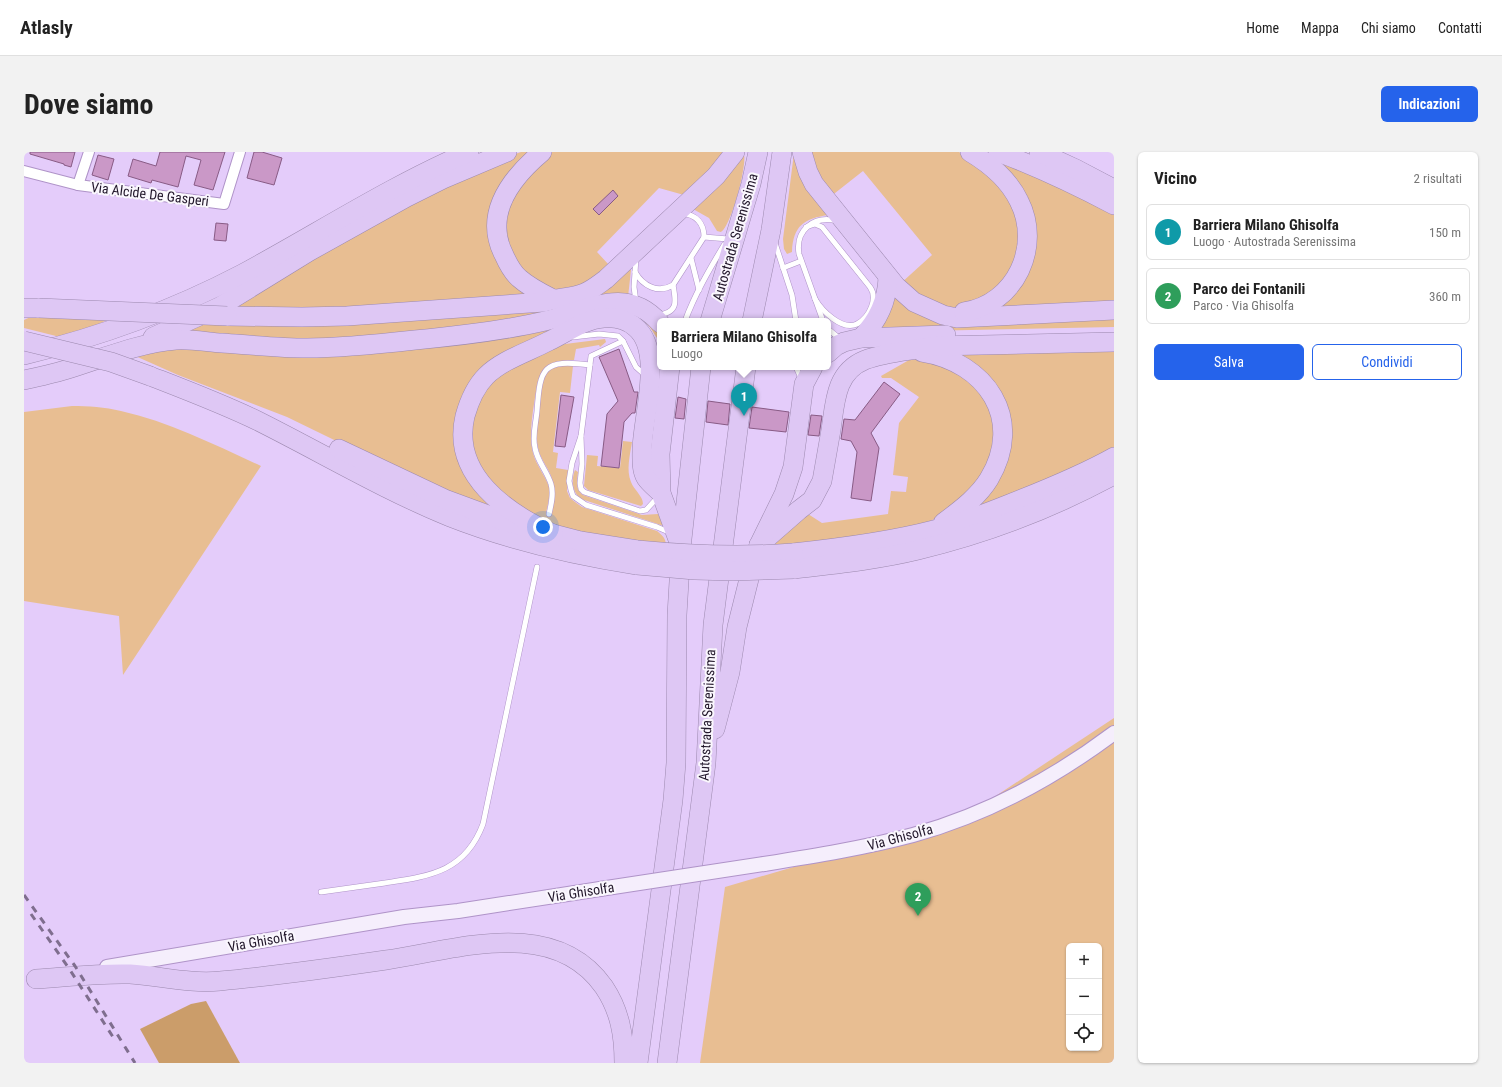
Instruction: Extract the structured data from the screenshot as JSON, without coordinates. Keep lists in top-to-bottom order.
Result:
{
  "streets": {
    "highway": ["Autostrada Serenissima"],
    "street": ["Via Alcide De Gasperi", "Via Ghisolfa"]
  },
  "page": {
    "header": "Atlasly",
    "nav": [
      "Home",
      "Mappa",
      "Chi siamo",
      "Contatti"
    ],
    "buttons": [
      "Indicazioni",
      ["Salva", "Condividi"]
    ],
    "title": "Dove siamo",
    "heading": ["Vicino", "2 risultati"],
    "list": [
      {
        "mark": "1",
        "name": "Barriera Milano Ghisolfa",
        "note": "Luogo · Autostrada Serenissima",
        "value": "150 m"
      },
      {
        "mark": "2",
        "name": "Parco dei Fontanili",
        "note": "Parco · Via Ghisolfa",
        "value": "360 m"
      }
    ],
    "popup": ["Barriera Milano Ghisolfa", "Luogo"],
    "pins": ["1", "2"],
    "map_buttons": ["+", "−"]
  }
}
